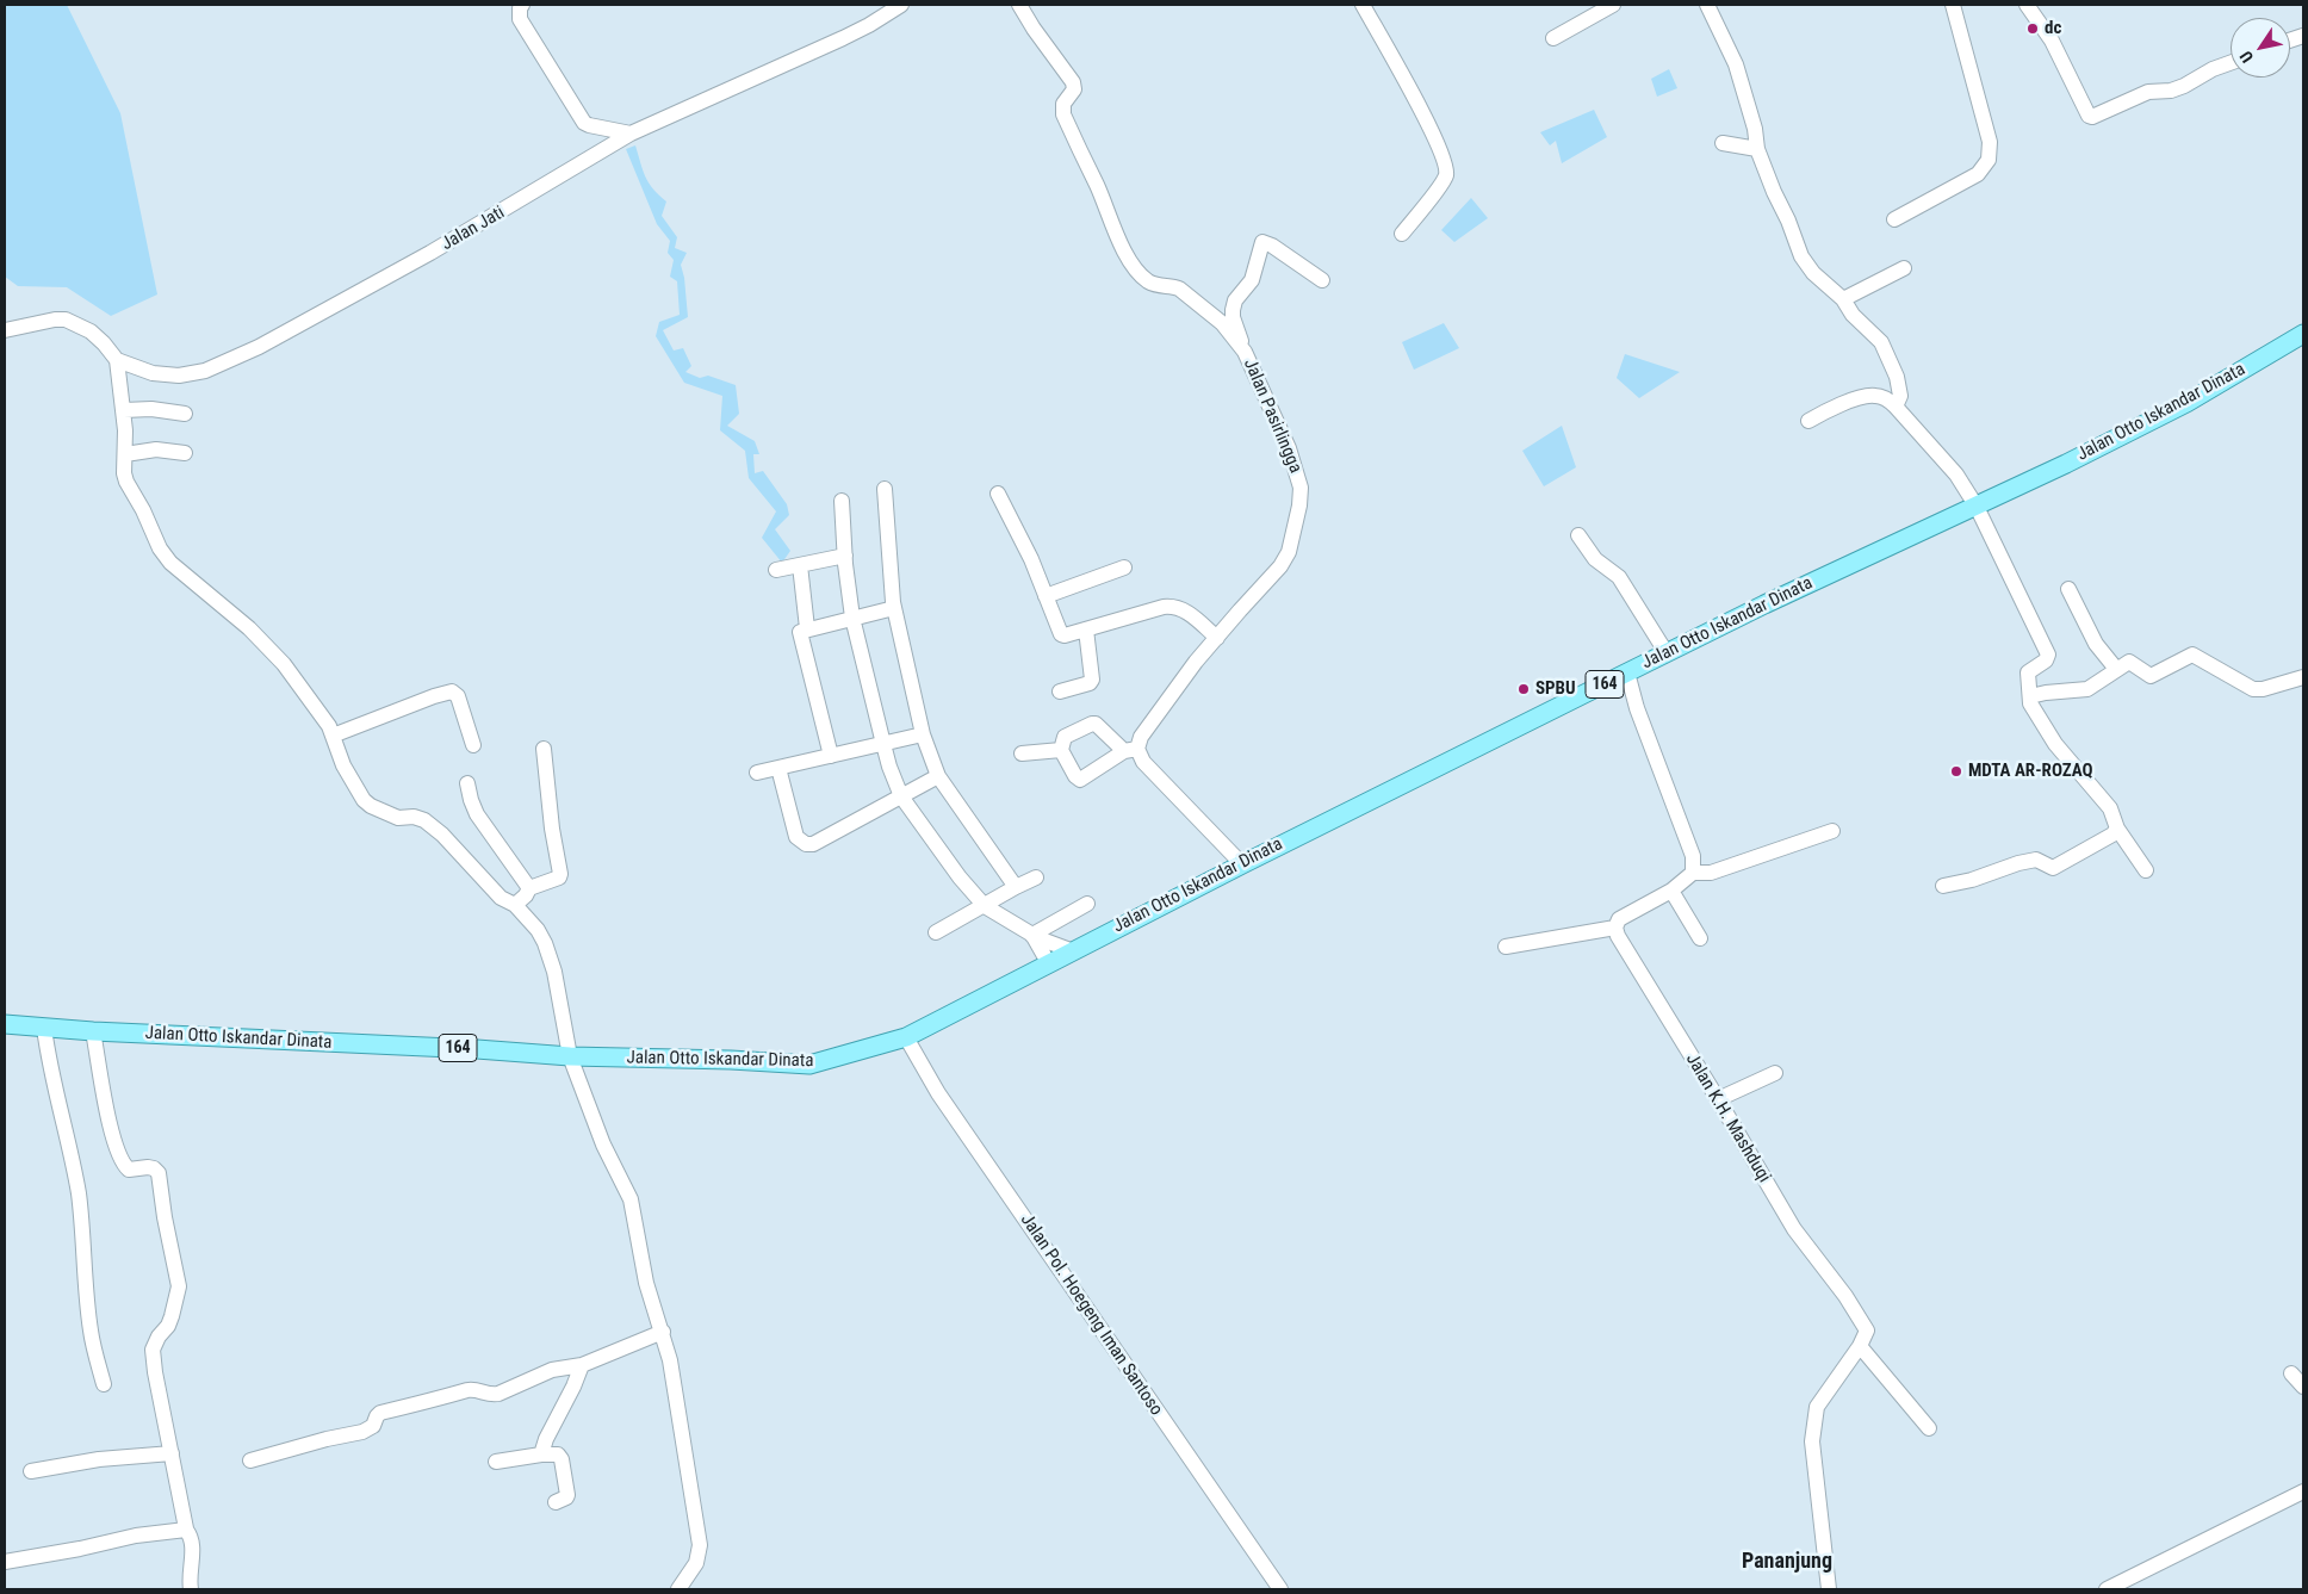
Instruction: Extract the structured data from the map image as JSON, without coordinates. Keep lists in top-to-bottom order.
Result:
{
  "streets": {
    "main road": ["Jalan Otto Iskandar Dinata", "164"],
    "street": [
      "Jalan Jati",
      "Jalan Pasirlingga",
      "Jalan K.H. Mashduqi",
      "Jalan Pol. Hoegeng Iman Santoso"
    ]
  },
  "crossings": [
    ["Jalan Otto Iskandar Dinata", "Jalan Pol. Hoegeng Iman Santoso"]
  ],
  "districts": ["Pananjung"],
  "places": ["dc", "SPBU", "MDTA AR-ROZAQ"],
  "north": "bottom left"
}
